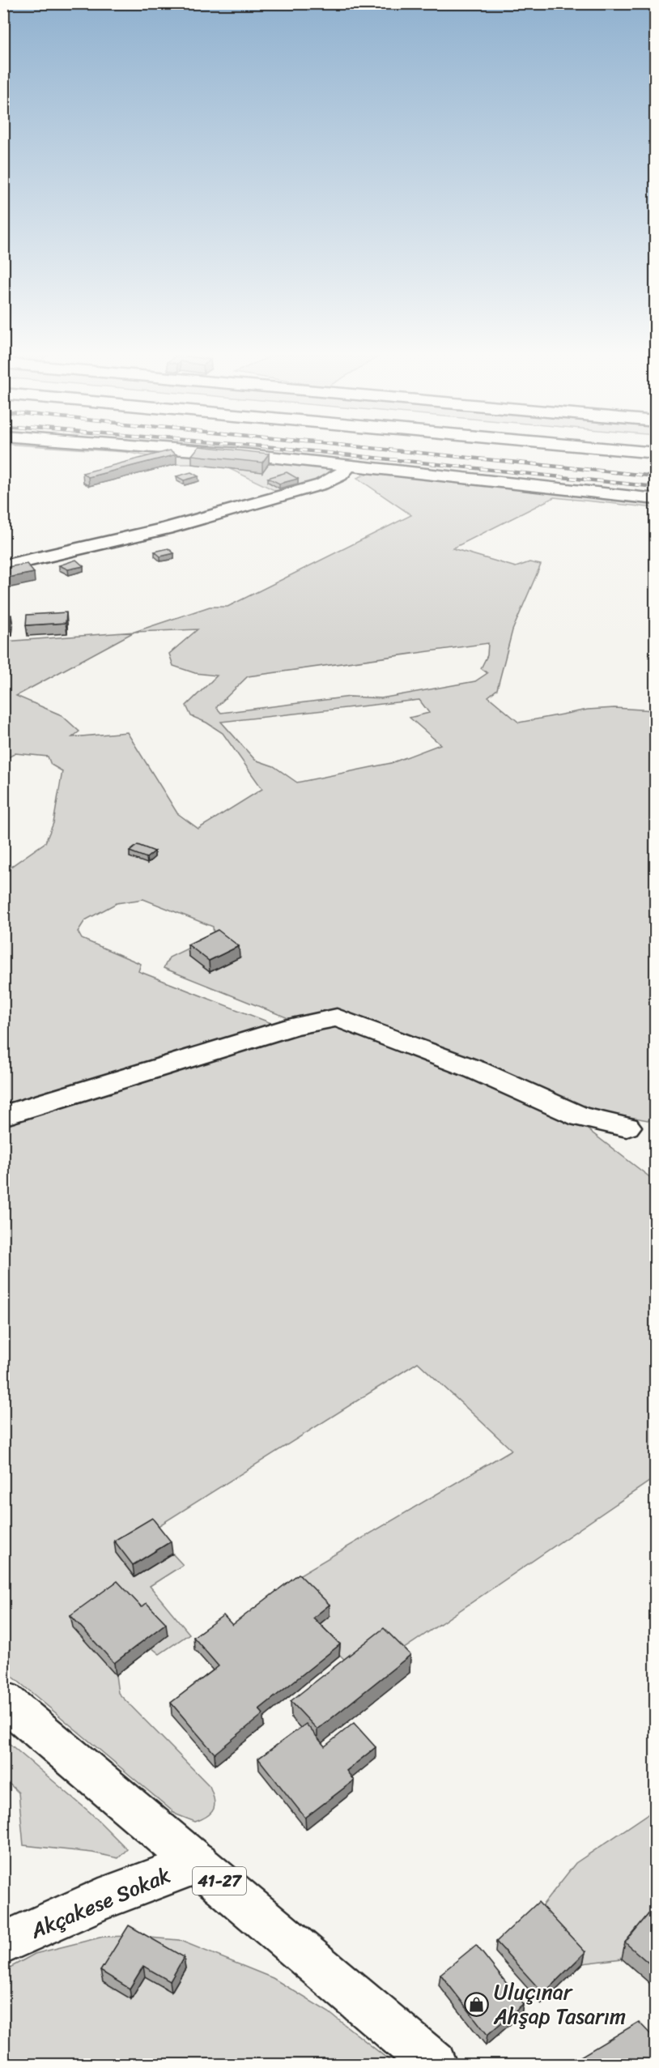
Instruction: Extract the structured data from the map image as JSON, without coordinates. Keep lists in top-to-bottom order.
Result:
{
  "streets": {
    "main road": ["41-27", "Akçakese Sokak"]
  },
  "crossings": [
    ["41-27", "Akçakese Sokak"]
  ],
  "places": {
    "shop": ["Uluçınar Ahşap Tasarım"]
  }
}
